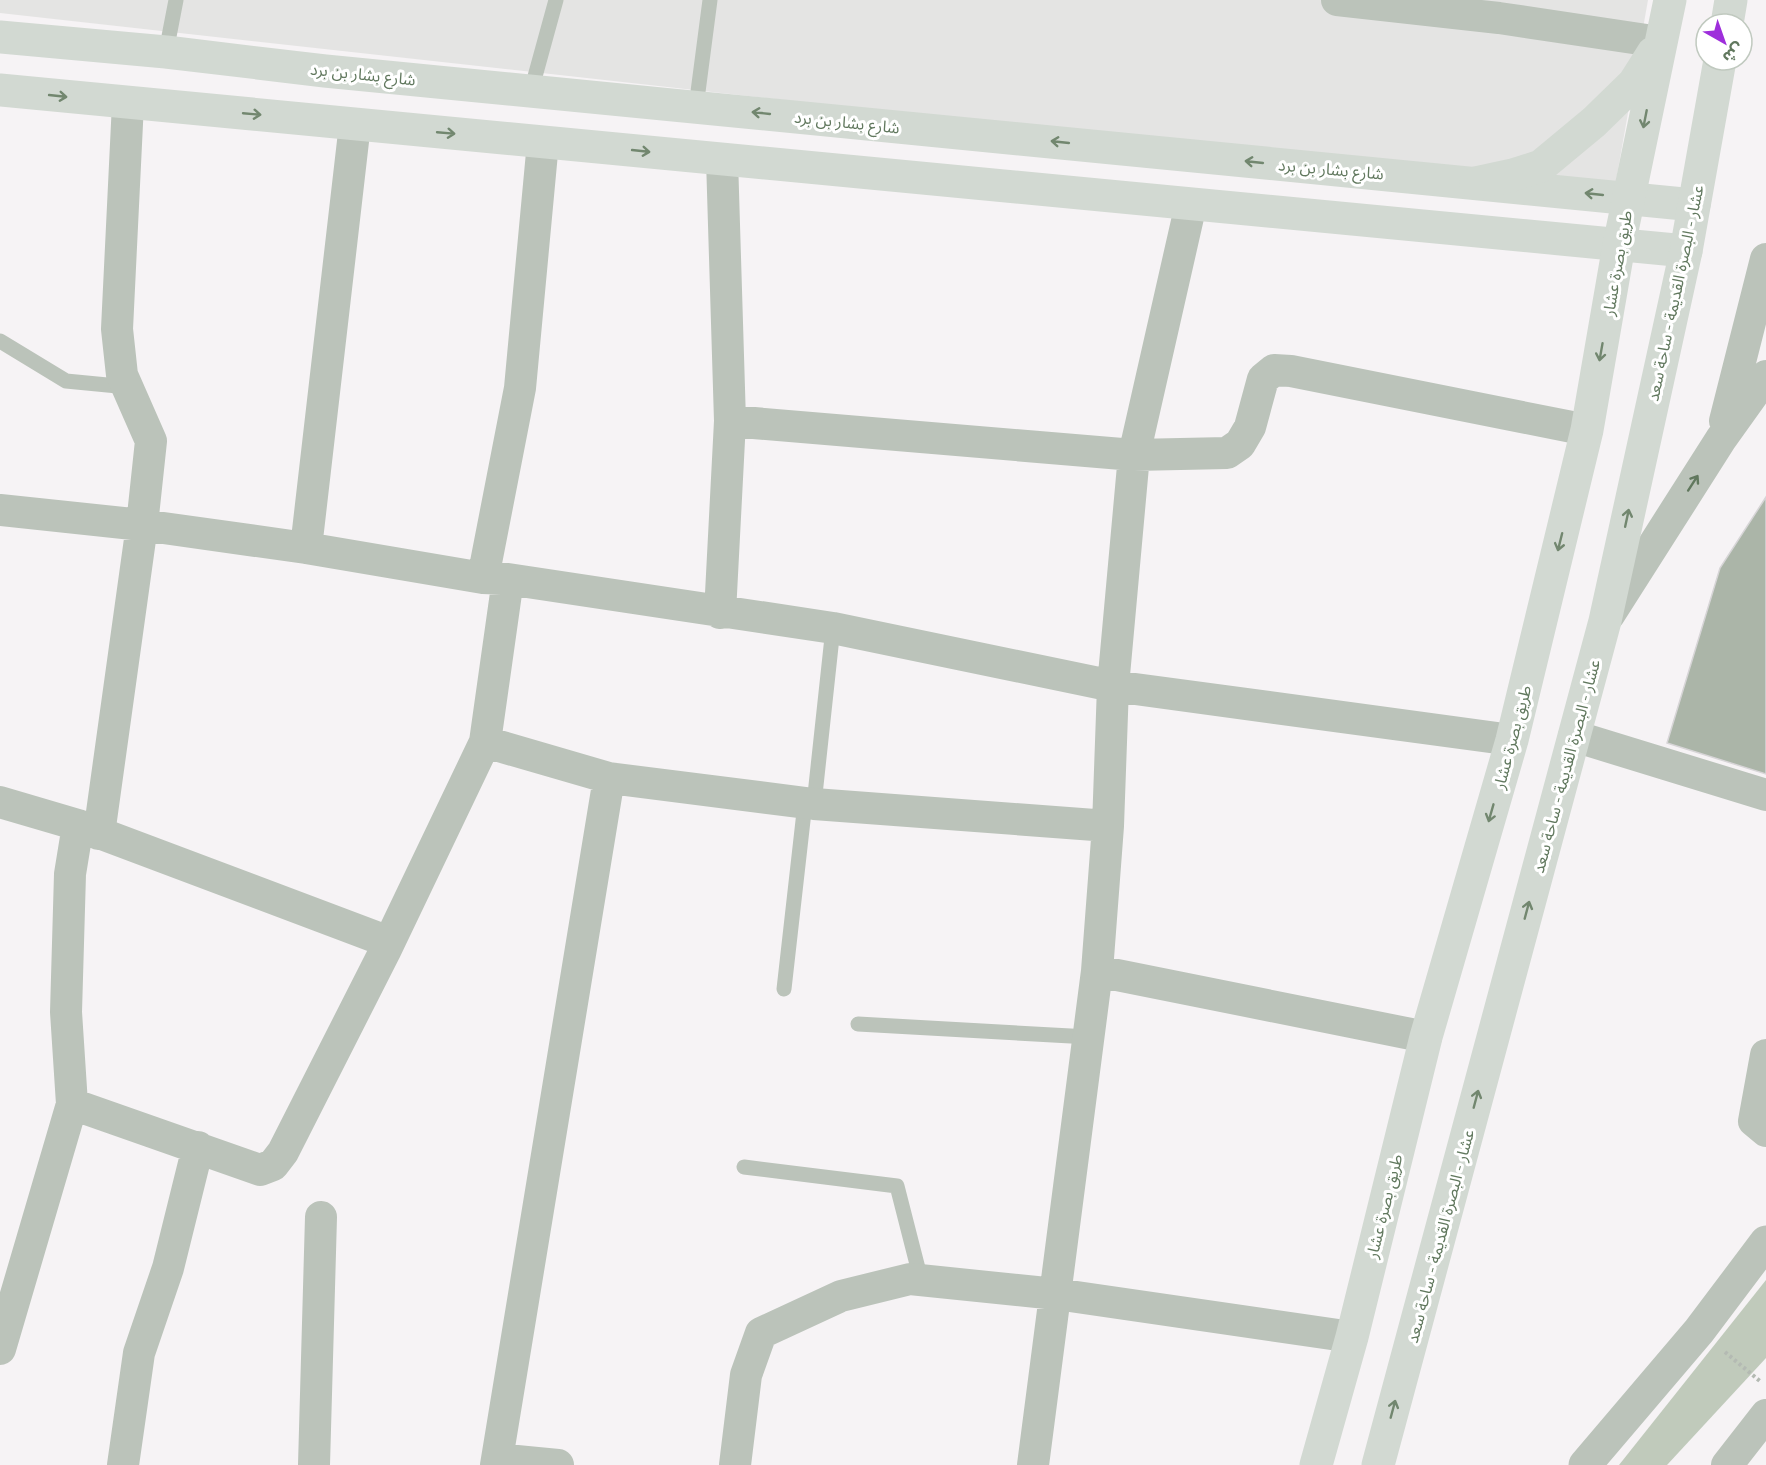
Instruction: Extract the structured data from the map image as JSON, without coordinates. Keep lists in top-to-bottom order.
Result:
{
  "streets": {
    "main road": ["شارع بشار بن برد", "طريق بصرة عشار", "عشار - البصرة القديمة - ساحة سعد"]
  },
  "crossings": [
    ["شارع بشار بن برد", "طريق بصرة عشار"],
    ["شارع بشار بن برد", "عشار - البصرة القديمة - ساحة سعد"]
  ],
  "one_way": ["طريق بصرة عشار", "عشار - البصرة القديمة - ساحة سعد"],
  "north": "bottom right"
}
